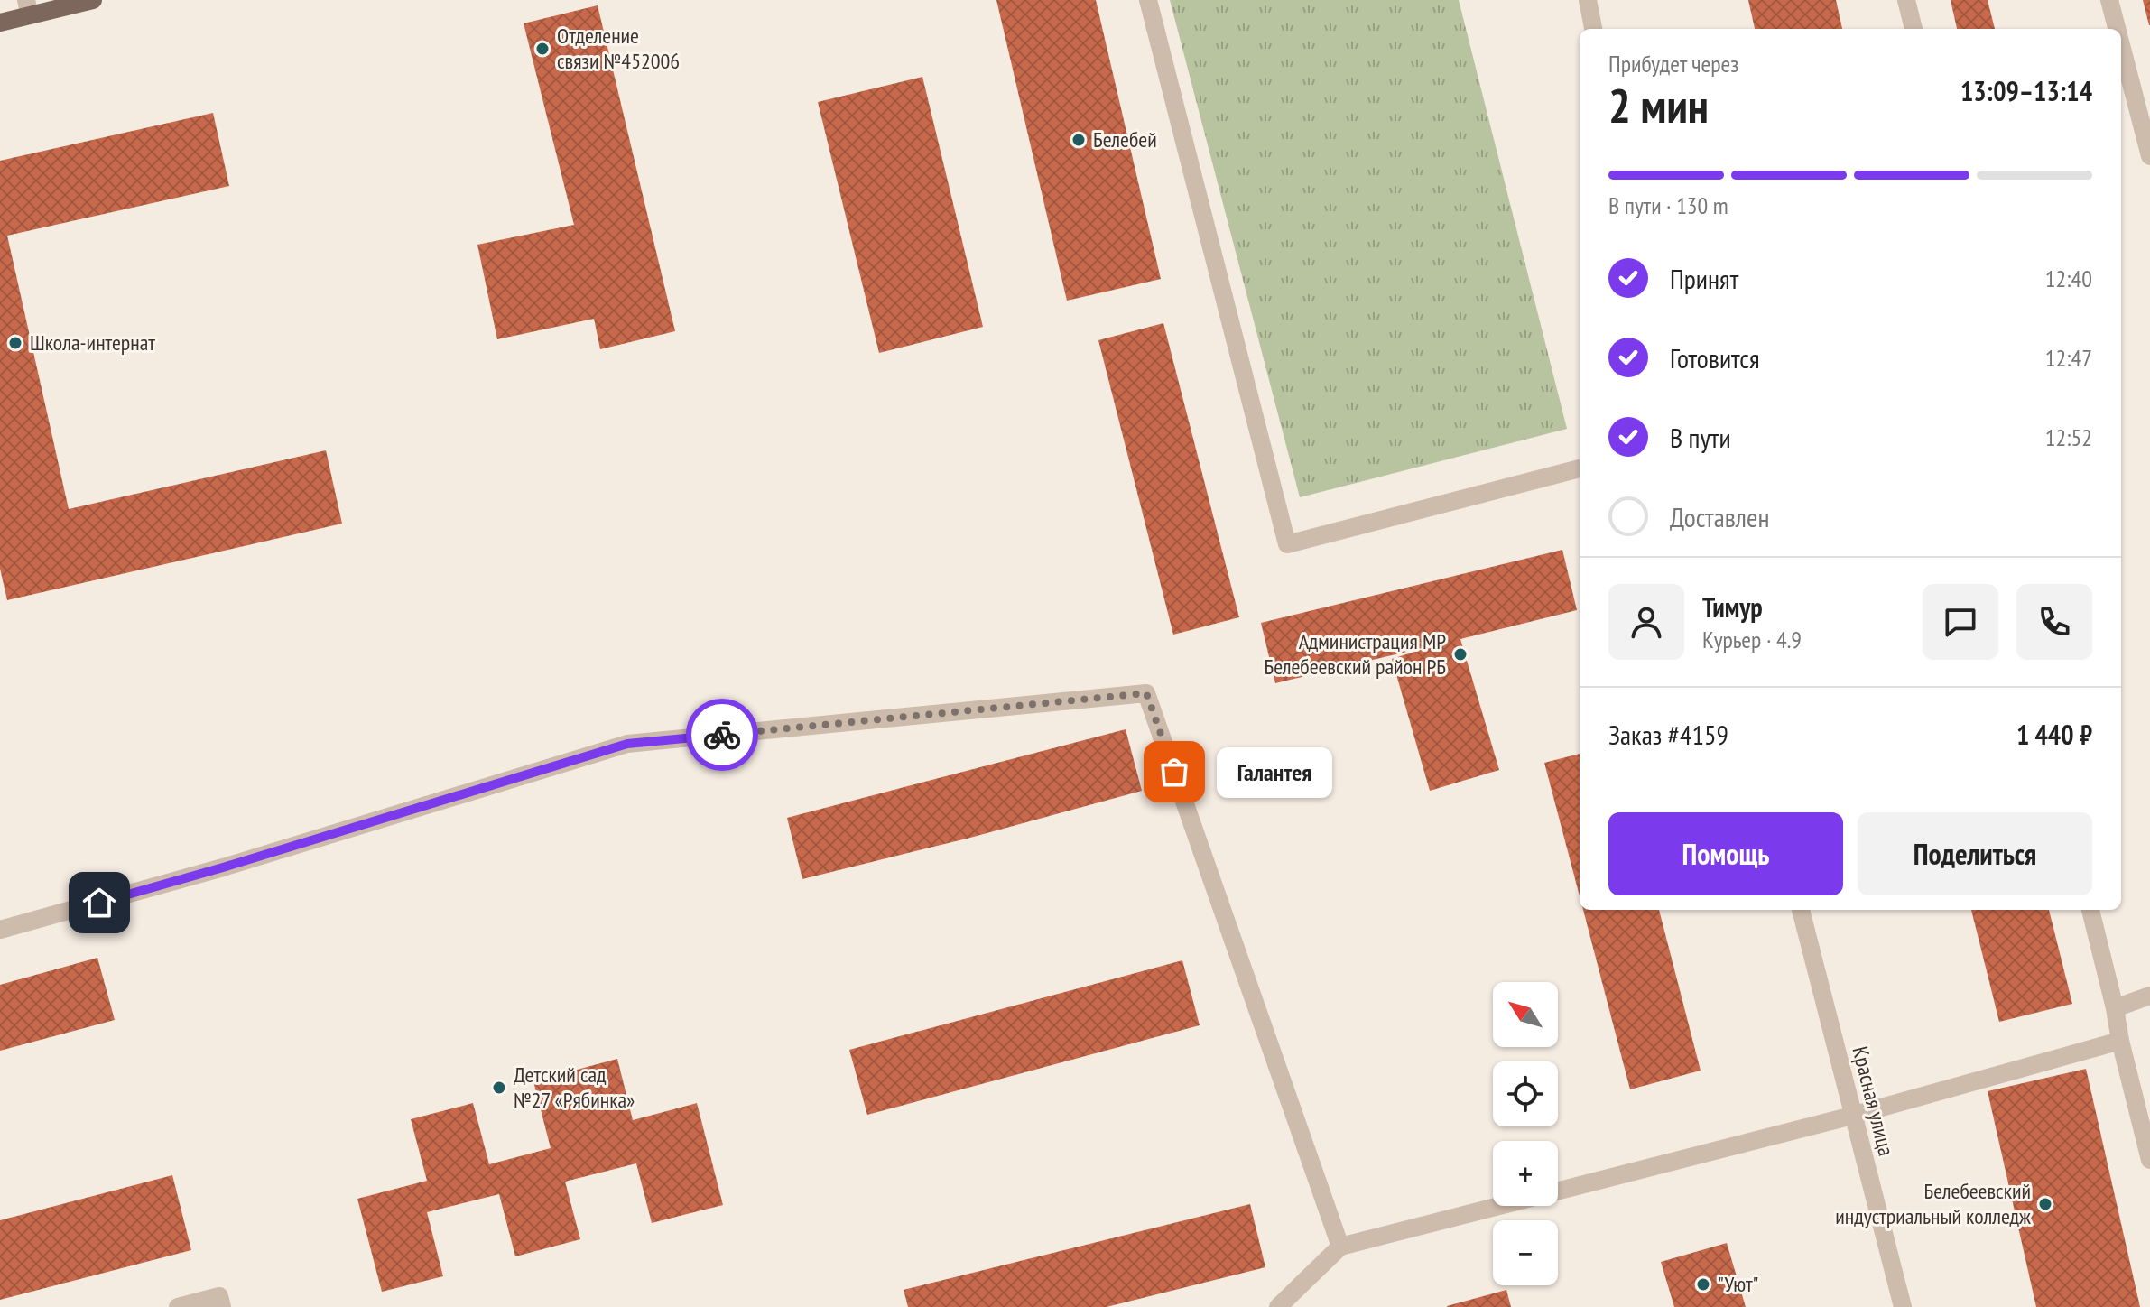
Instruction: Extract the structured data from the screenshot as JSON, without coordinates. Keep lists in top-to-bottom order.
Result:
{
  "streets": {
    "street": ["Красная улица"]
  },
  "places": [
    "Отделение связи №452006",
    "Белебей",
    "Школа-интернат",
    "Администрация МР Белебеевский район РБ",
    "Галантея",
    "Детский сад №27 «Рябинка»",
    "Белебеевский индустриальный колледж",
    "\"Уют\""
  ],
  "north": "top left",
  "page": {
    "heading": ["2 мин", "Прибудет через", "13:09–13:14"],
    "panel": [
      "Тимур",
      "Курьер · 4.9",
      "Заказ #4159",
      "1 440 ₽"
    ],
    "bar": "В пути · 130 m",
    "list": [
      ["Принят", "12:40"],
      ["Готовится", "12:47"],
      ["В пути", "12:52"],
      "Доставлен"
    ],
    "bubble": "Галантея",
    "buttons": ["Помощь", "Поделиться"],
    "map_buttons": ["+", "−"]
  }
}
